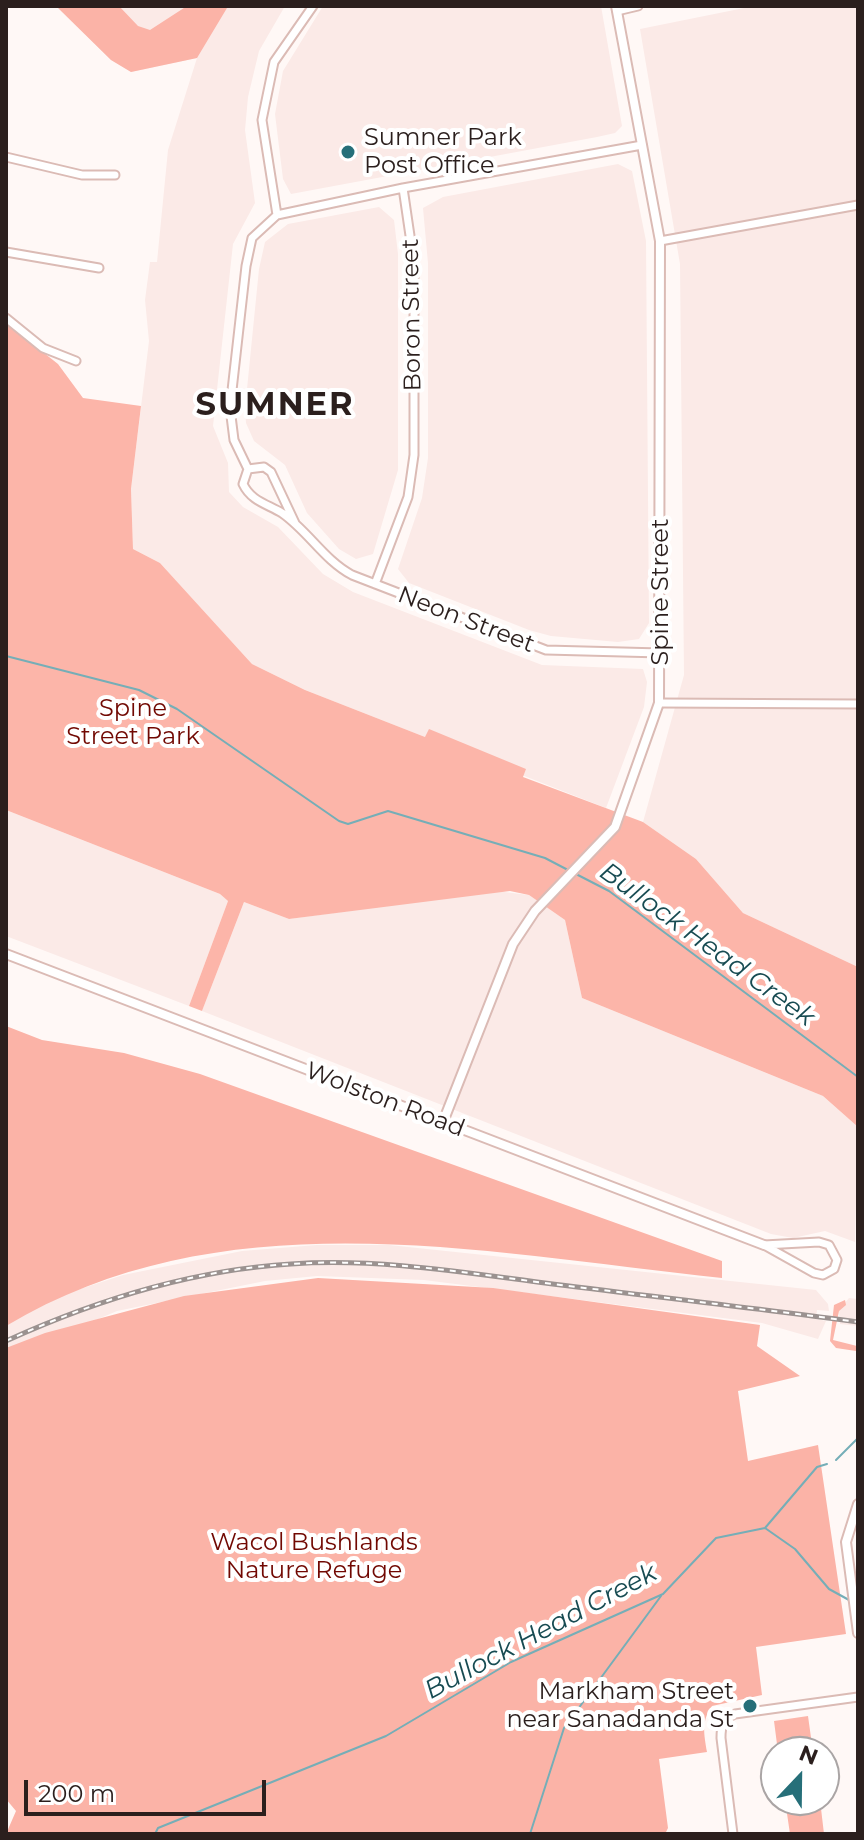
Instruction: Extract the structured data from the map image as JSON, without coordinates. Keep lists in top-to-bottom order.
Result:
{
  "streets": {
    "street": [
      "Boron Street",
      "Spine Street",
      "Neon Street",
      "Wolston Road"
    ]
  },
  "crossings": [
    ["Boron Street", "Neon Street"],
    ["Spine Street", "Neon Street"],
    ["Spine Street", "Wolston Road"]
  ],
  "districts": ["SUMNER"],
  "water": ["Bullock Head Creek"],
  "parks": ["Spine Street Park", "Wacol Bushlands Nature Refuge"],
  "places": ["Sumner Park Post Office", "Markham Street near Sanadanda St"],
  "scale_bar": "200 m",
  "north": "top"
}
